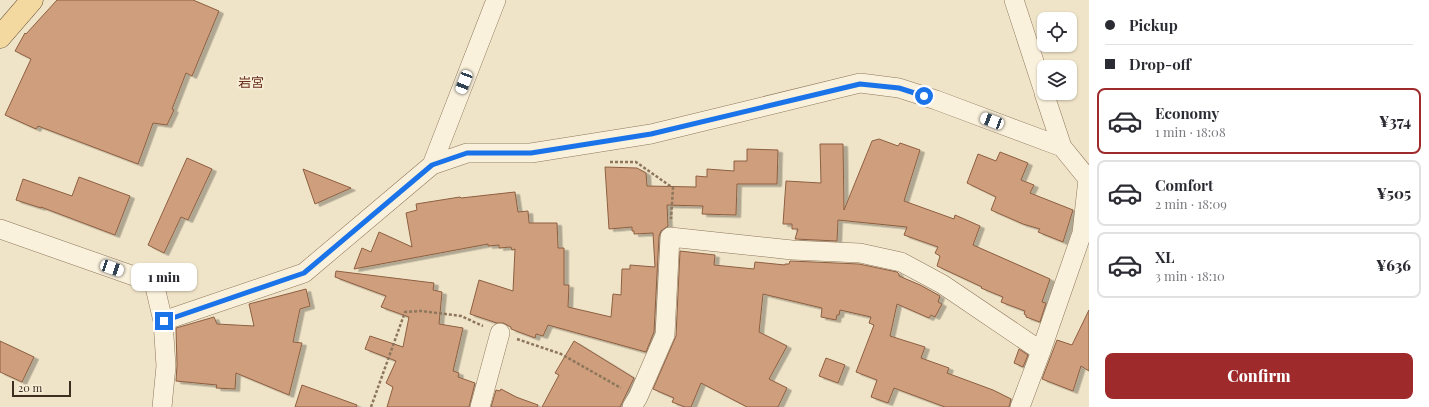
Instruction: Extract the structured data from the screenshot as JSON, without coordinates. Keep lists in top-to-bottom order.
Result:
{
  "districts": ["岩宮"],
  "scale_bar": "20 m",
  "page": {
    "banner": ["Pickup", "Drop-off"],
    "list": [
      {
        "name": "Economy",
        "note": "1 min · 18:08",
        "value": "¥374"
      },
      {
        "name": "Comfort",
        "note": "2 min · 18:09",
        "value": "¥505"
      },
      {
        "name": "XL",
        "note": "3 min · 18:10",
        "value": "¥636"
      }
    ],
    "bubble": "1 min",
    "buttons": "Confirm",
    "scale": "20 m"
  }
}
